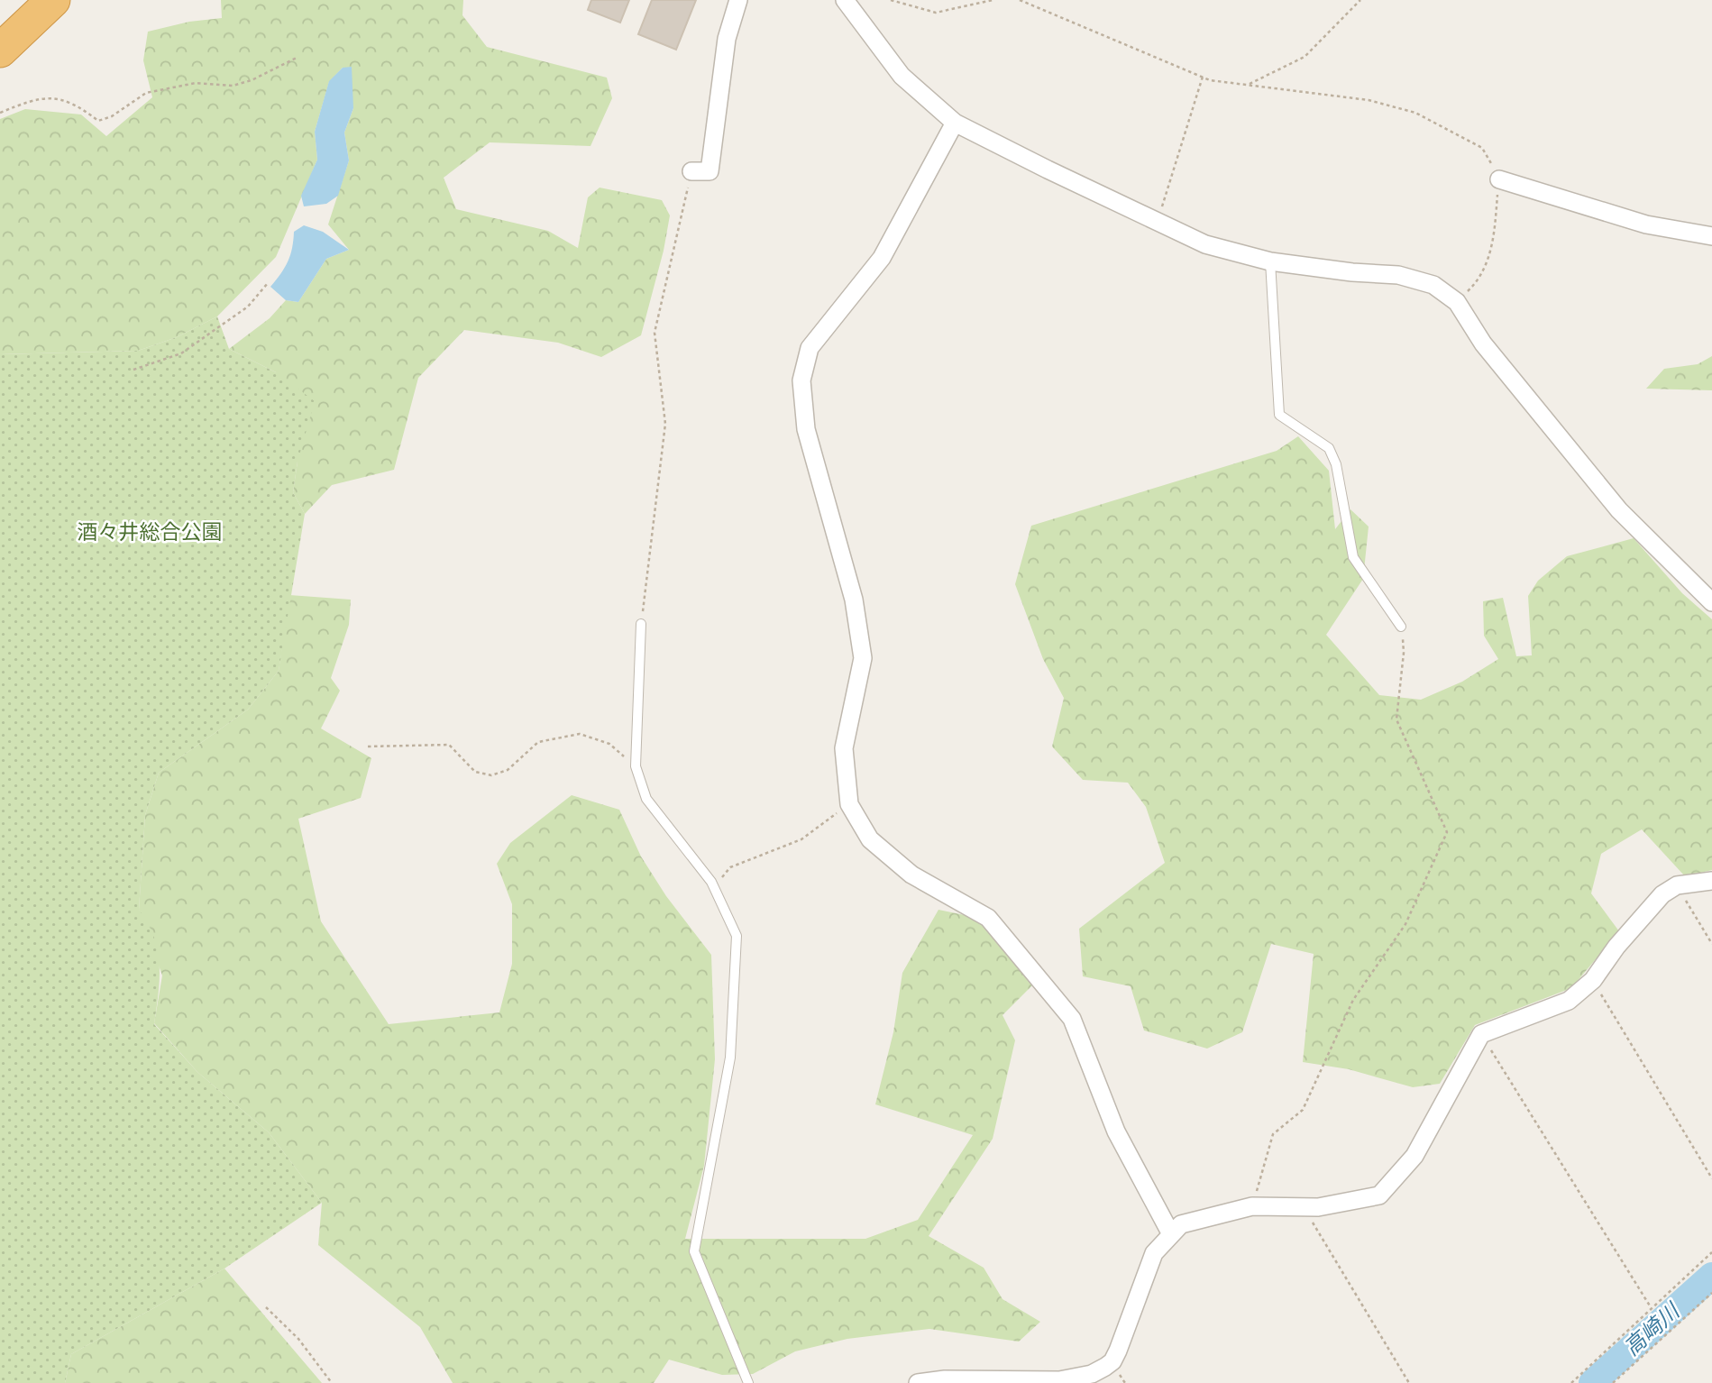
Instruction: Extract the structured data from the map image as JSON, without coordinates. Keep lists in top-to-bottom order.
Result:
{
  "water": ["高崎川"],
  "parks": ["酒々井総合公園"]
}
